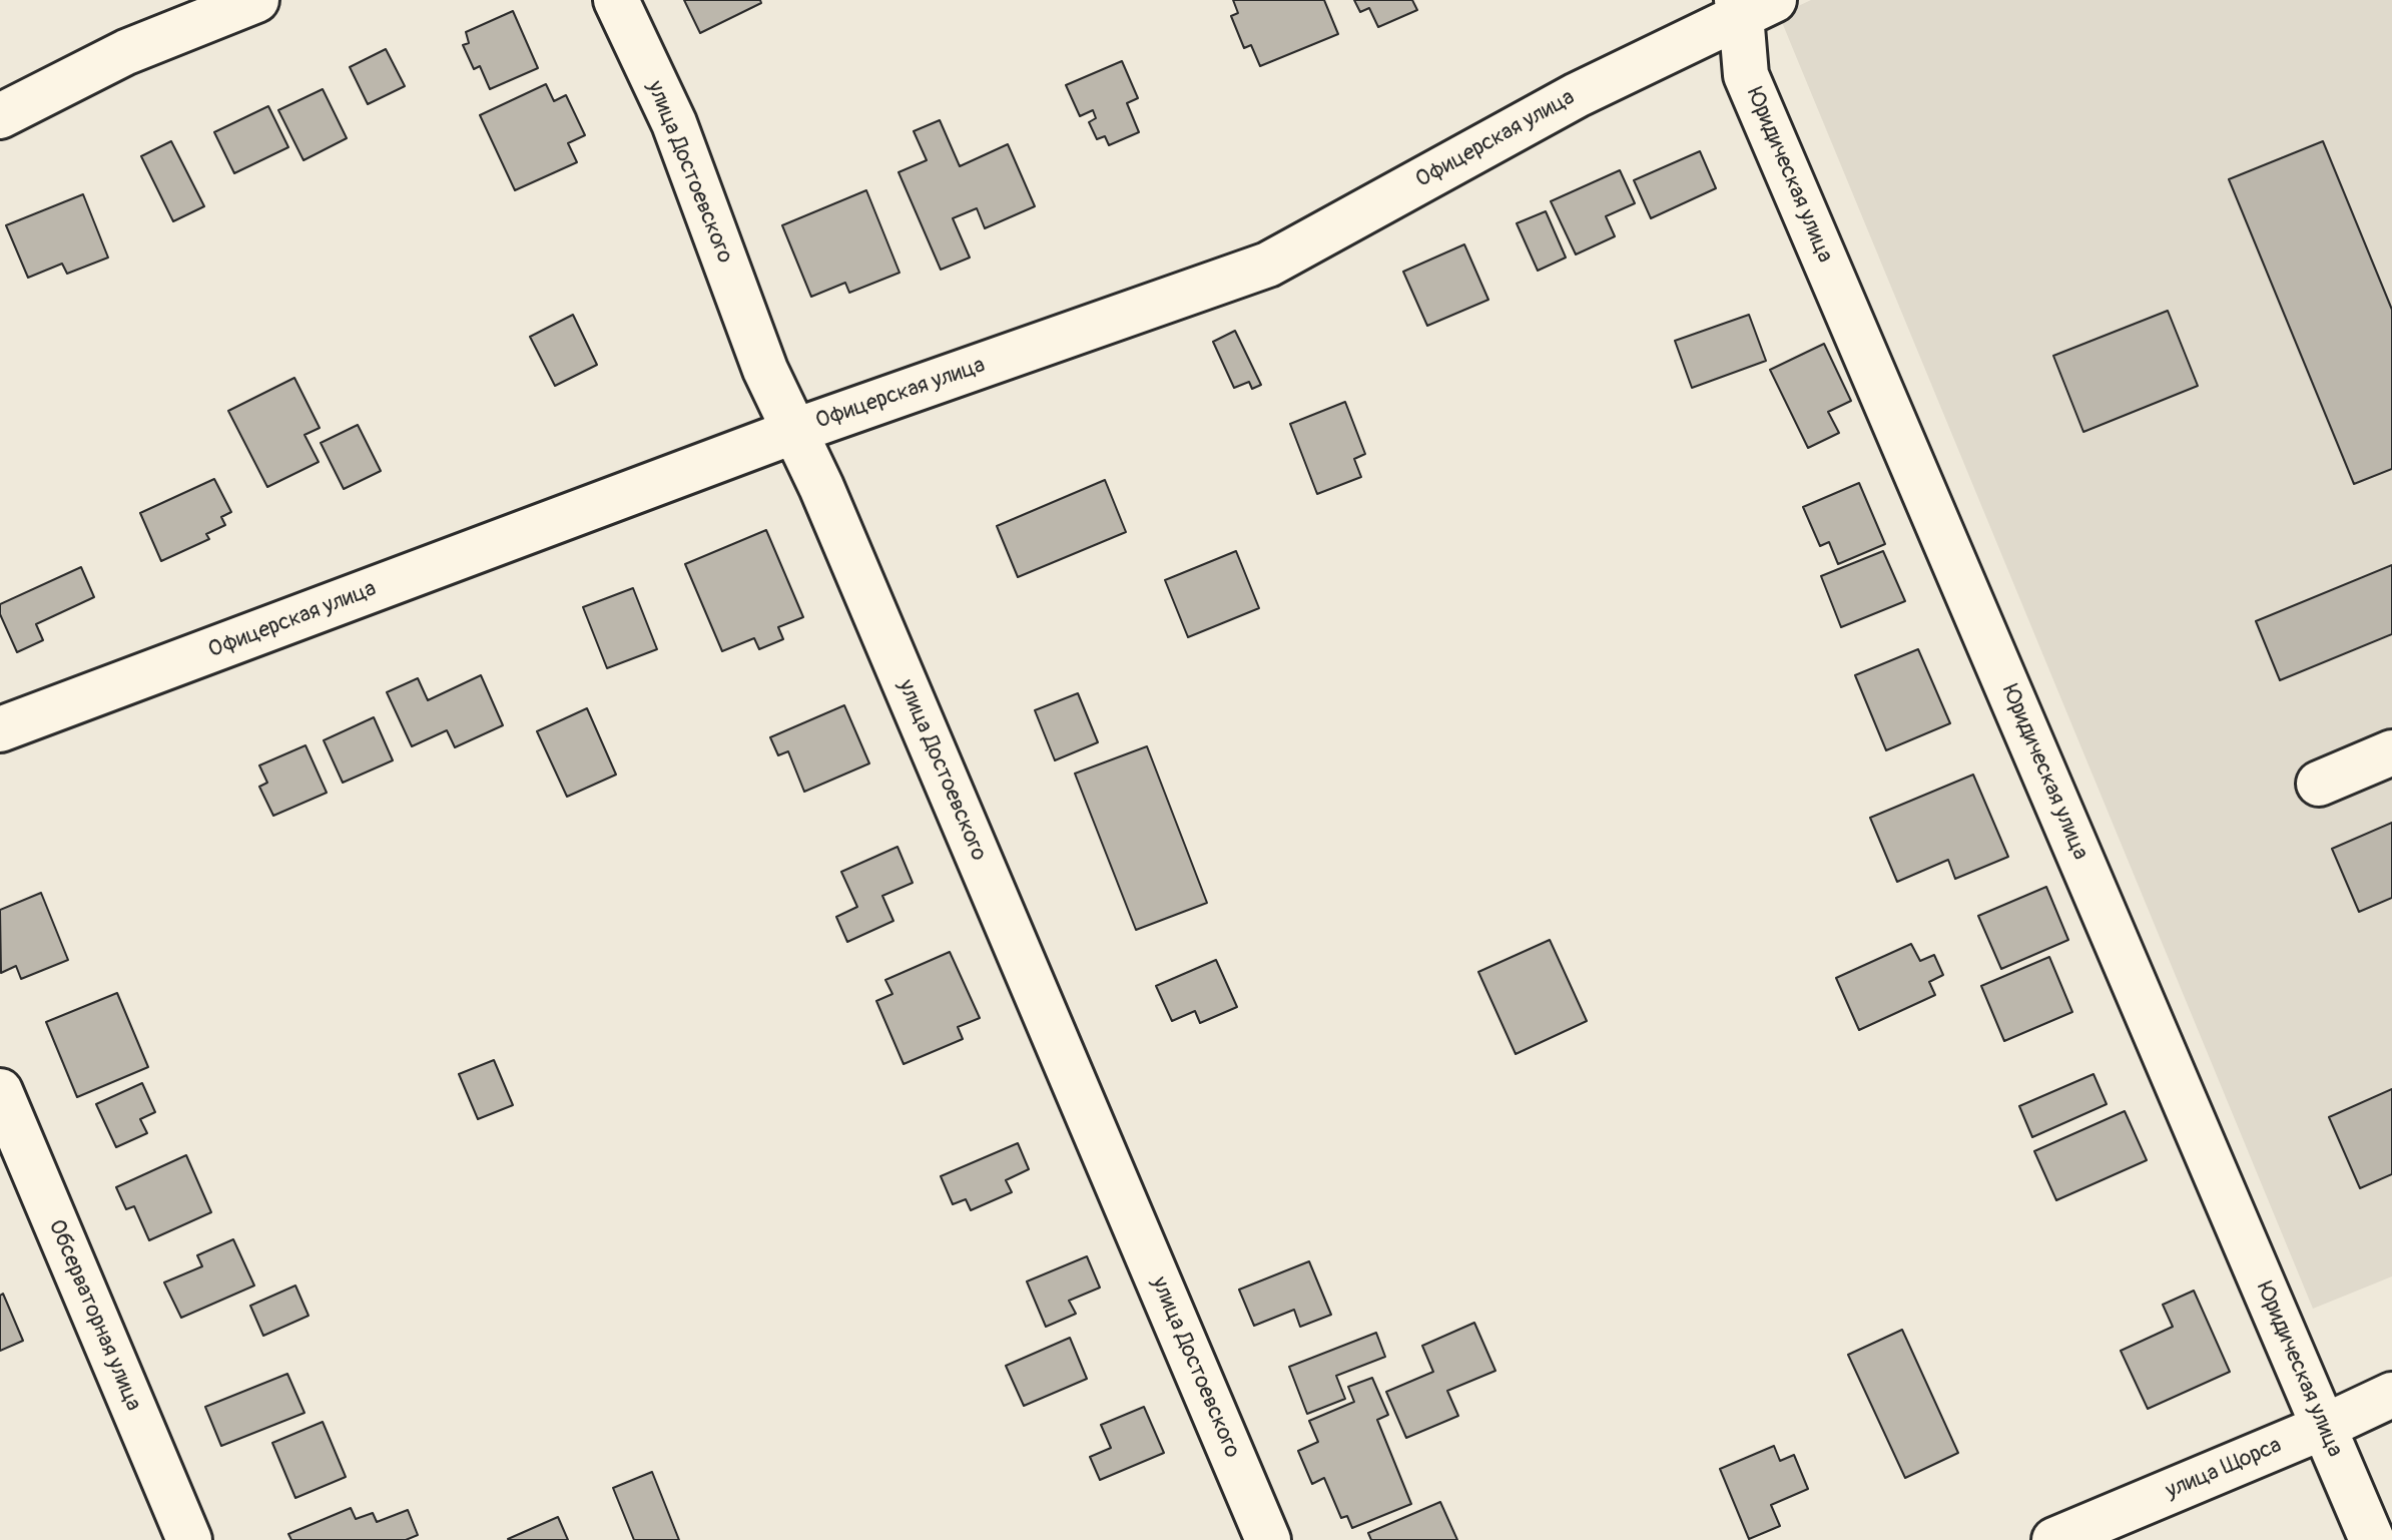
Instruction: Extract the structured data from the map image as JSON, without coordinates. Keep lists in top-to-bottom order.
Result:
{
  "streets": {
    "street": [
      "Офицерская улица",
      "улица Достоевского",
      "Юридическая улица",
      "Обсерваторная улица",
      "улица Щорса"
    ]
  },
  "crossings": [
    ["Офицерская улица", "улица Достоевского"],
    ["Офицерская улица", "Юридическая улица"],
    ["Юридическая улица", "улица Щорса"]
  ]
}
